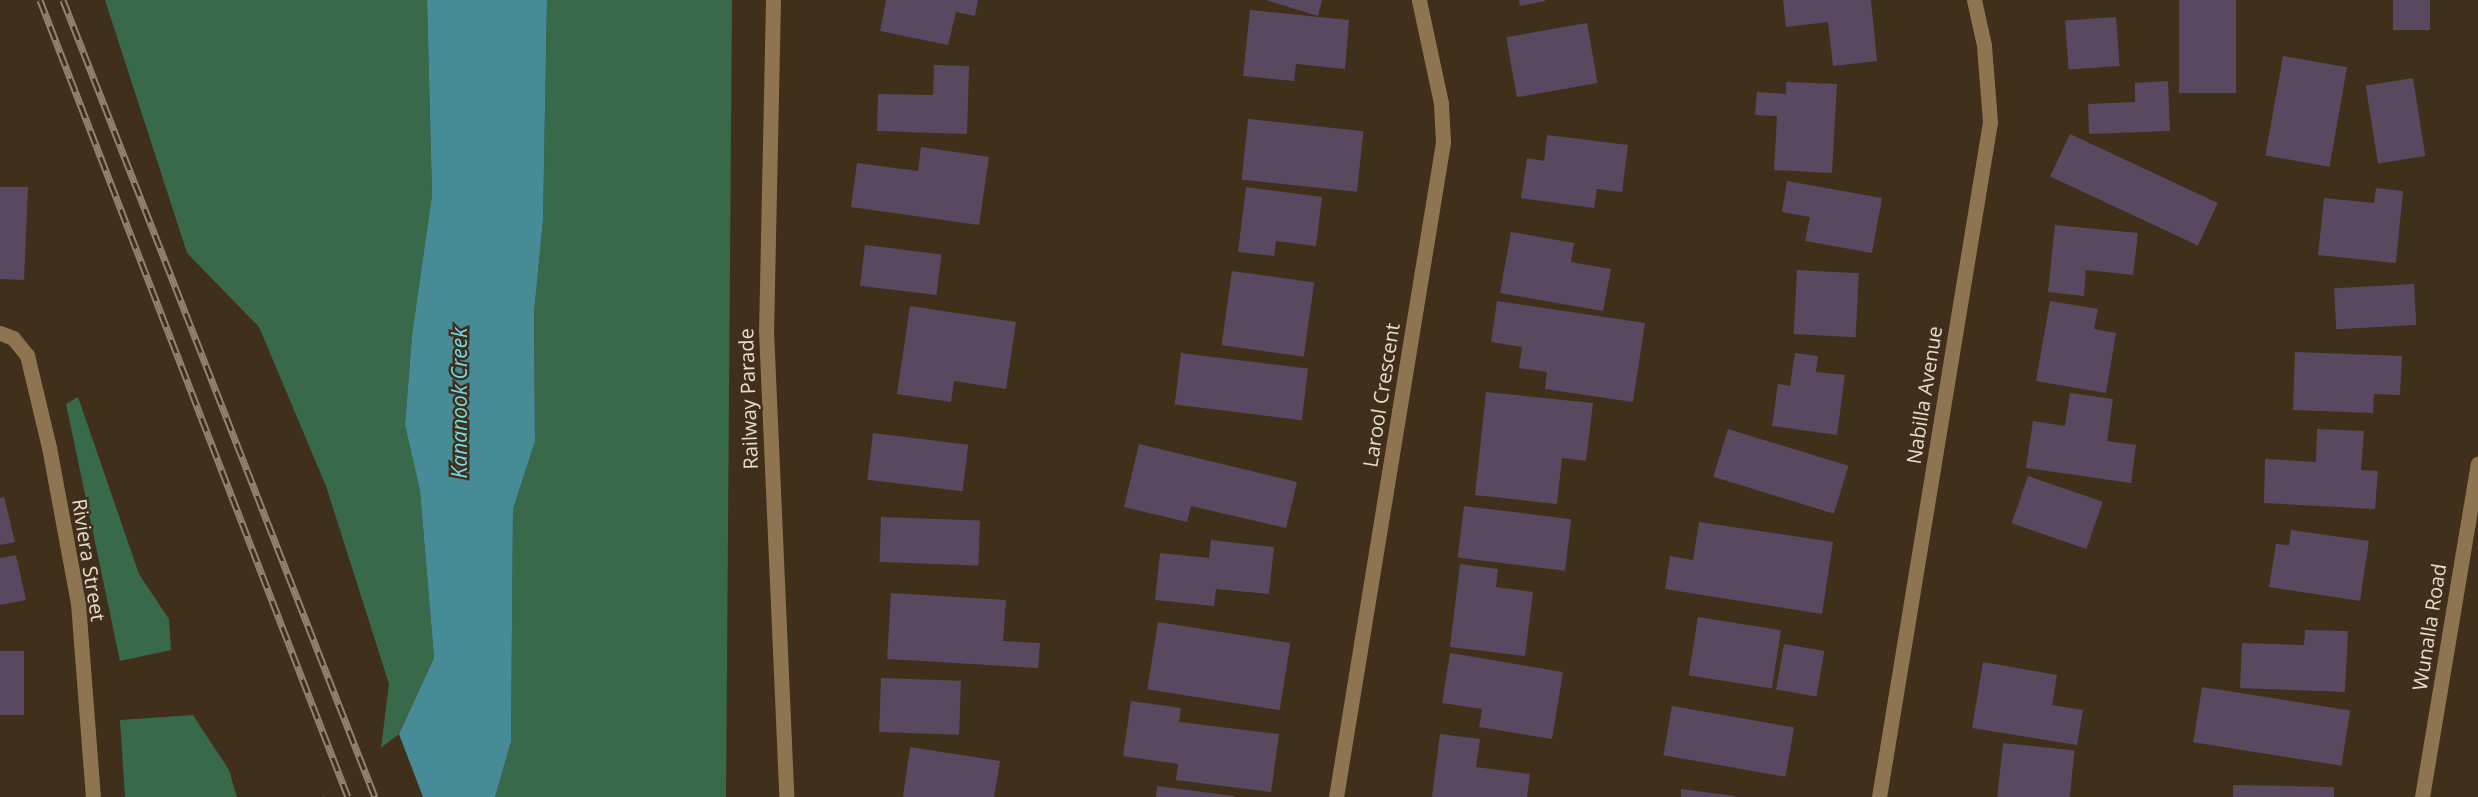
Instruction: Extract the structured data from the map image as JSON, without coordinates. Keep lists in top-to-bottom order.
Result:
{
  "streets": {
    "street": [
      "Larool Crescent",
      "Nabilla Avenue",
      "Railway Parade",
      "Riviera Street",
      "Wunalla Road"
    ]
  },
  "water": ["Kananook Creek"]
}
